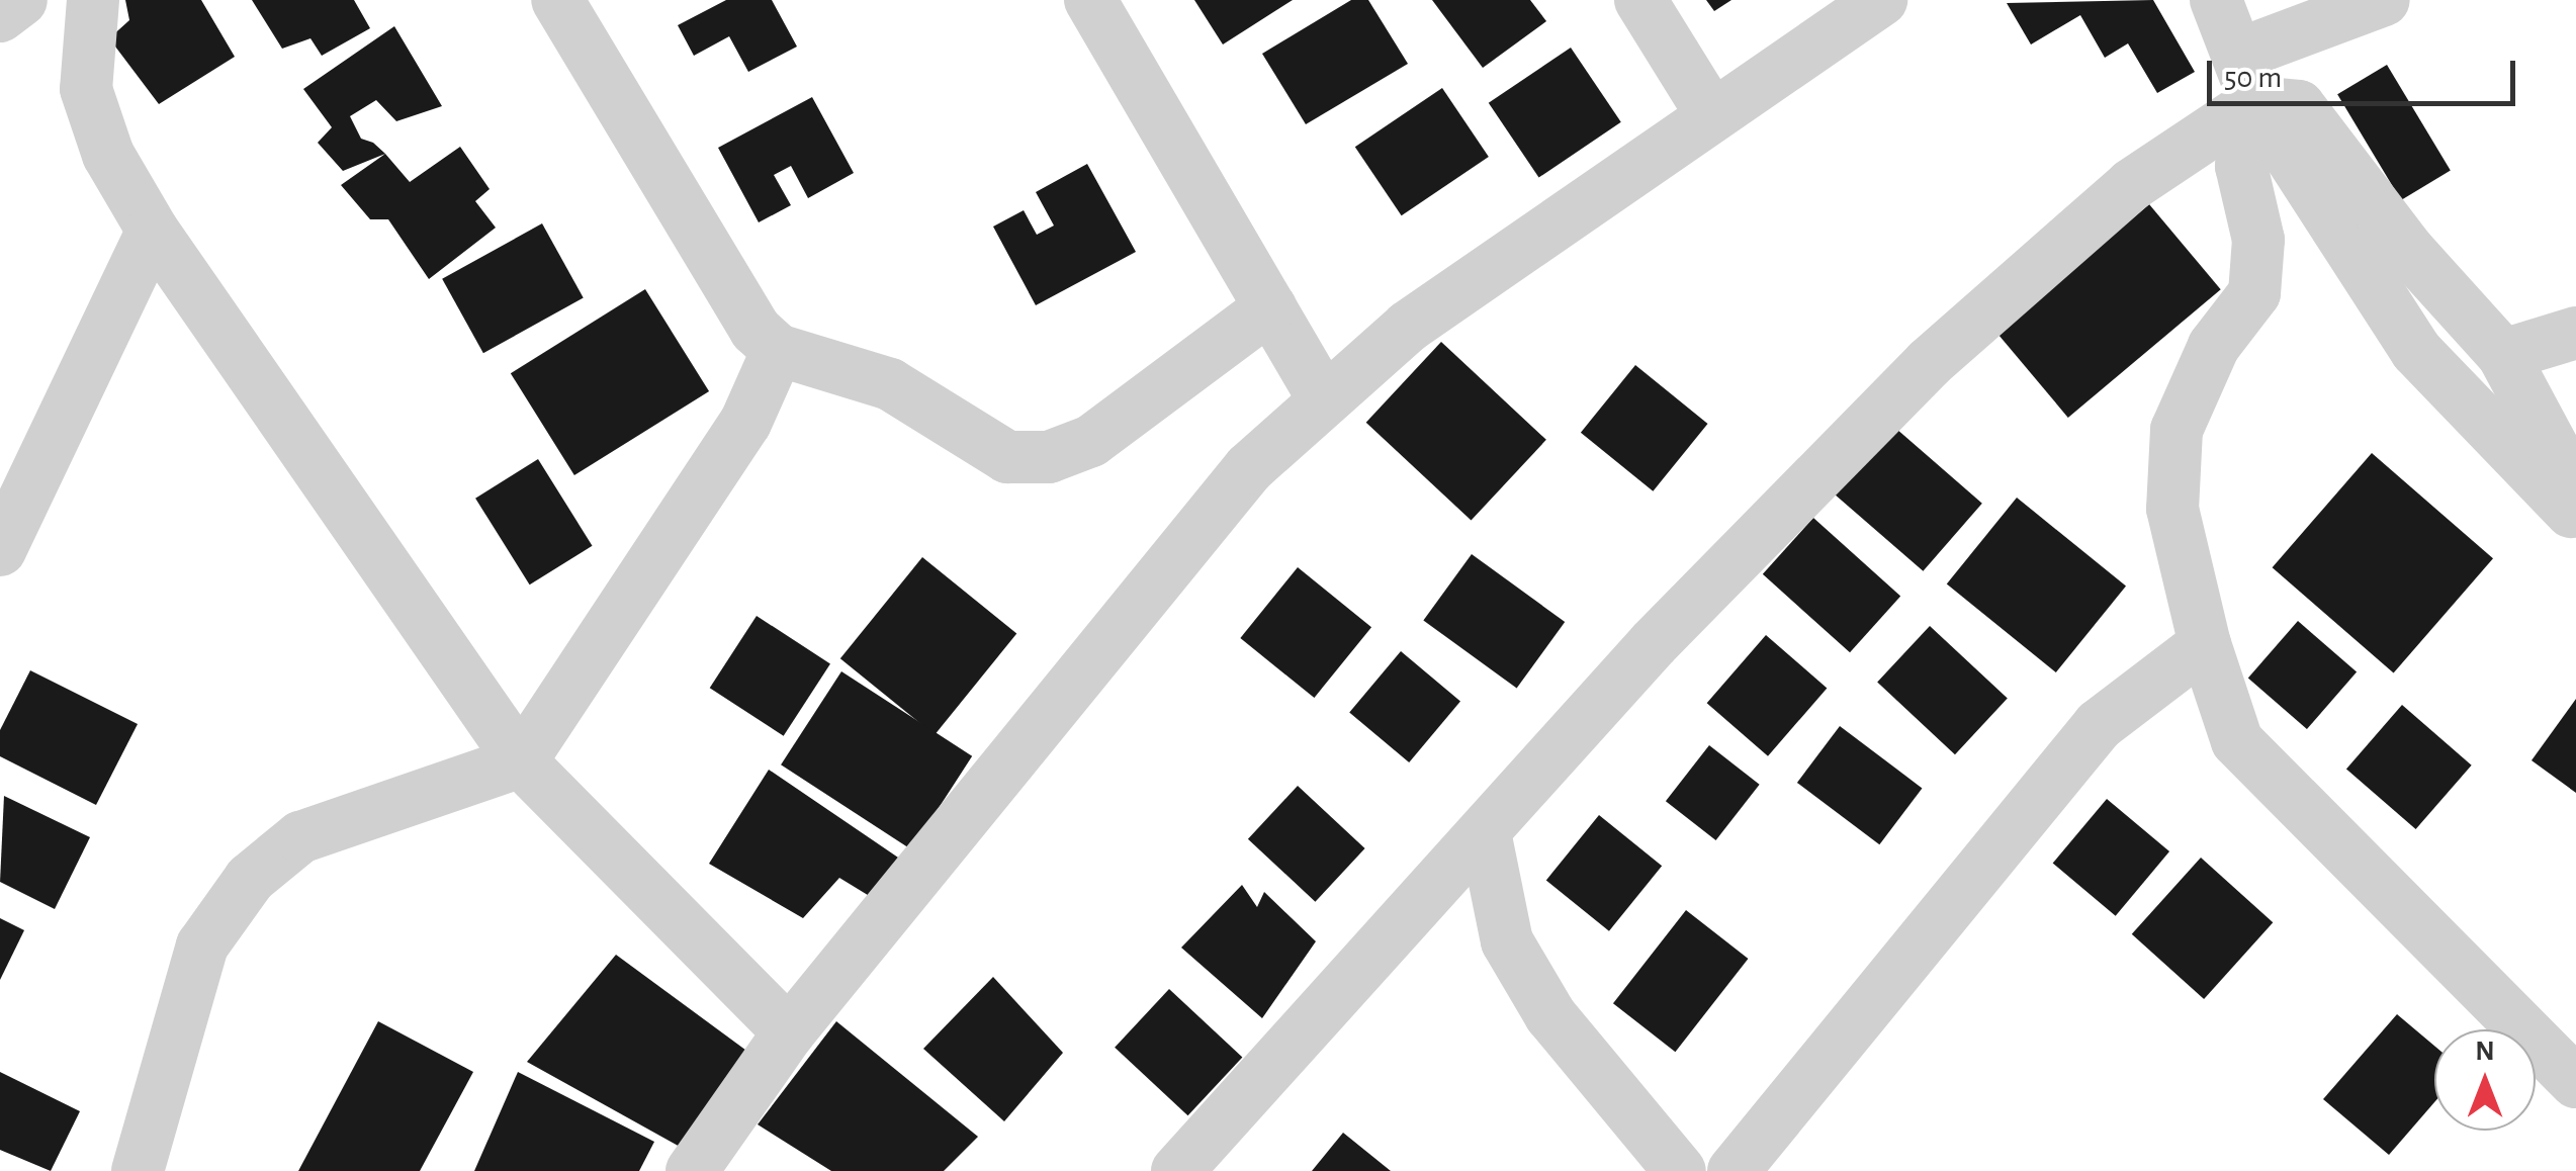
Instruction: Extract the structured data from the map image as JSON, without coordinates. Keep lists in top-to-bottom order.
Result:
{
  "scale_bar": "50 m",
  "north": "top"
}
